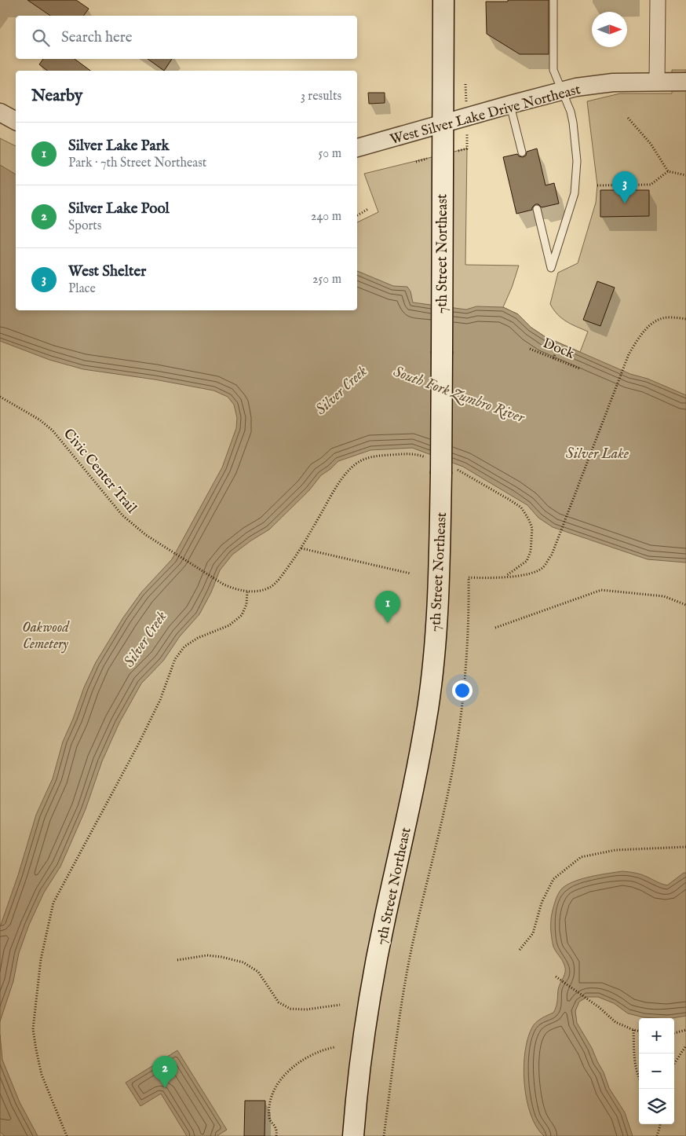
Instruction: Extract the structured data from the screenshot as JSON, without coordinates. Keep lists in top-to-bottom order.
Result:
{
  "streets": {
    "main road": ["7th Street Northeast"],
    "street": ["West Silver Lake Drive Northeast"],
    "path": ["Dock", "Civic Center Trail"]
  },
  "crossings": [
    ["West Silver Lake Drive Northeast", "7th Street Northeast"]
  ],
  "water": ["Silver Creek", "South Fork Zumbro River", "Silver Lake"],
  "parks": ["Oakwood Cemetery"],
  "north": "right",
  "page": {
    "search": "Search here",
    "heading": ["Nearby", "3 results"],
    "list": [
      {
        "mark": "1",
        "name": "Silver Lake Park",
        "note": "Park · 7th Street Northeast",
        "value": "50 m"
      },
      {
        "mark": "2",
        "name": "Silver Lake Pool",
        "note": "Sports",
        "value": "240 m"
      },
      {
        "mark": "3",
        "name": "West Shelter",
        "note": "Place",
        "value": "250 m"
      }
    ],
    "pins": ["3", "1", "2"],
    "map_buttons": ["+", "−"]
  }
}
